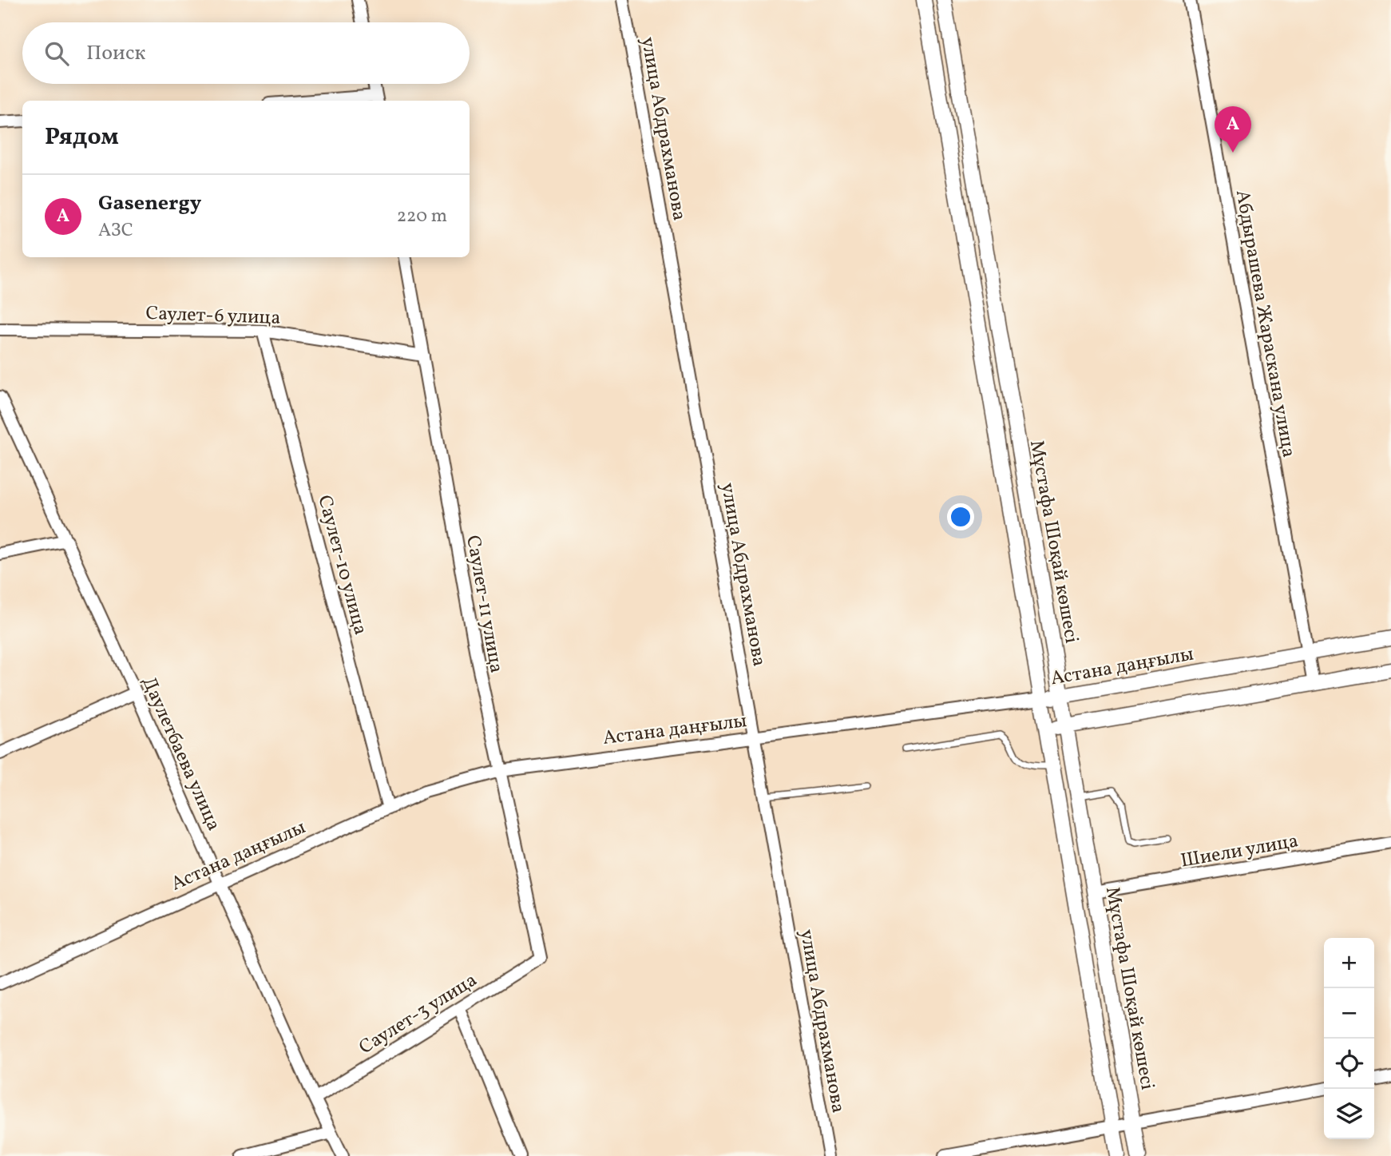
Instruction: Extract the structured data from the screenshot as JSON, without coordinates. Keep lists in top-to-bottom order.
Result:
{
  "streets": {
    "street": [
      "улица Абдрахманова",
      "Саулет-6 улица",
      "Абдырашева Жараскана улица",
      "Мұстафа Шоқай көшесі",
      "Саулет-10 улица",
      "Саулет-11 улица",
      "Астана даңғылы",
      "Даулетбаева улица",
      "Шиели улица",
      "Саулет-3 улица"
    ]
  },
  "crossings": [
    ["улица Абдрахманова", "Астана даңғылы"],
    ["Саулет-6 улица", "Саулет-10 улица"],
    ["Саулет-6 улица", "Саулет-11 улица"],
    ["Абдырашева Жараскана улица", "Астана даңғылы"],
    ["Мұстафа Шоқай көшесі", "Астана даңғылы"],
    ["Мұстафа Шоқай көшесі", "Шиели улица"],
    ["Саулет-10 улица", "Астана даңғылы"],
    ["Саулет-11 улица", "Астана даңғылы"],
    ["Саулет-11 улица", "Саулет-3 улица"],
    ["Астана даңғылы", "Даулетбаева улица"],
    ["Даулетбаева улица", "Саулет-3 улица"]
  ],
  "page": {
    "search": "Поиск",
    "heading": "Рядом",
    "pins": "A",
    "list": [
      {
        "mark": "A",
        "name": "Gasenergy",
        "note": "АЗС",
        "value": "220 m"
      }
    ],
    "map_buttons": ["+", "−"]
  }
}
